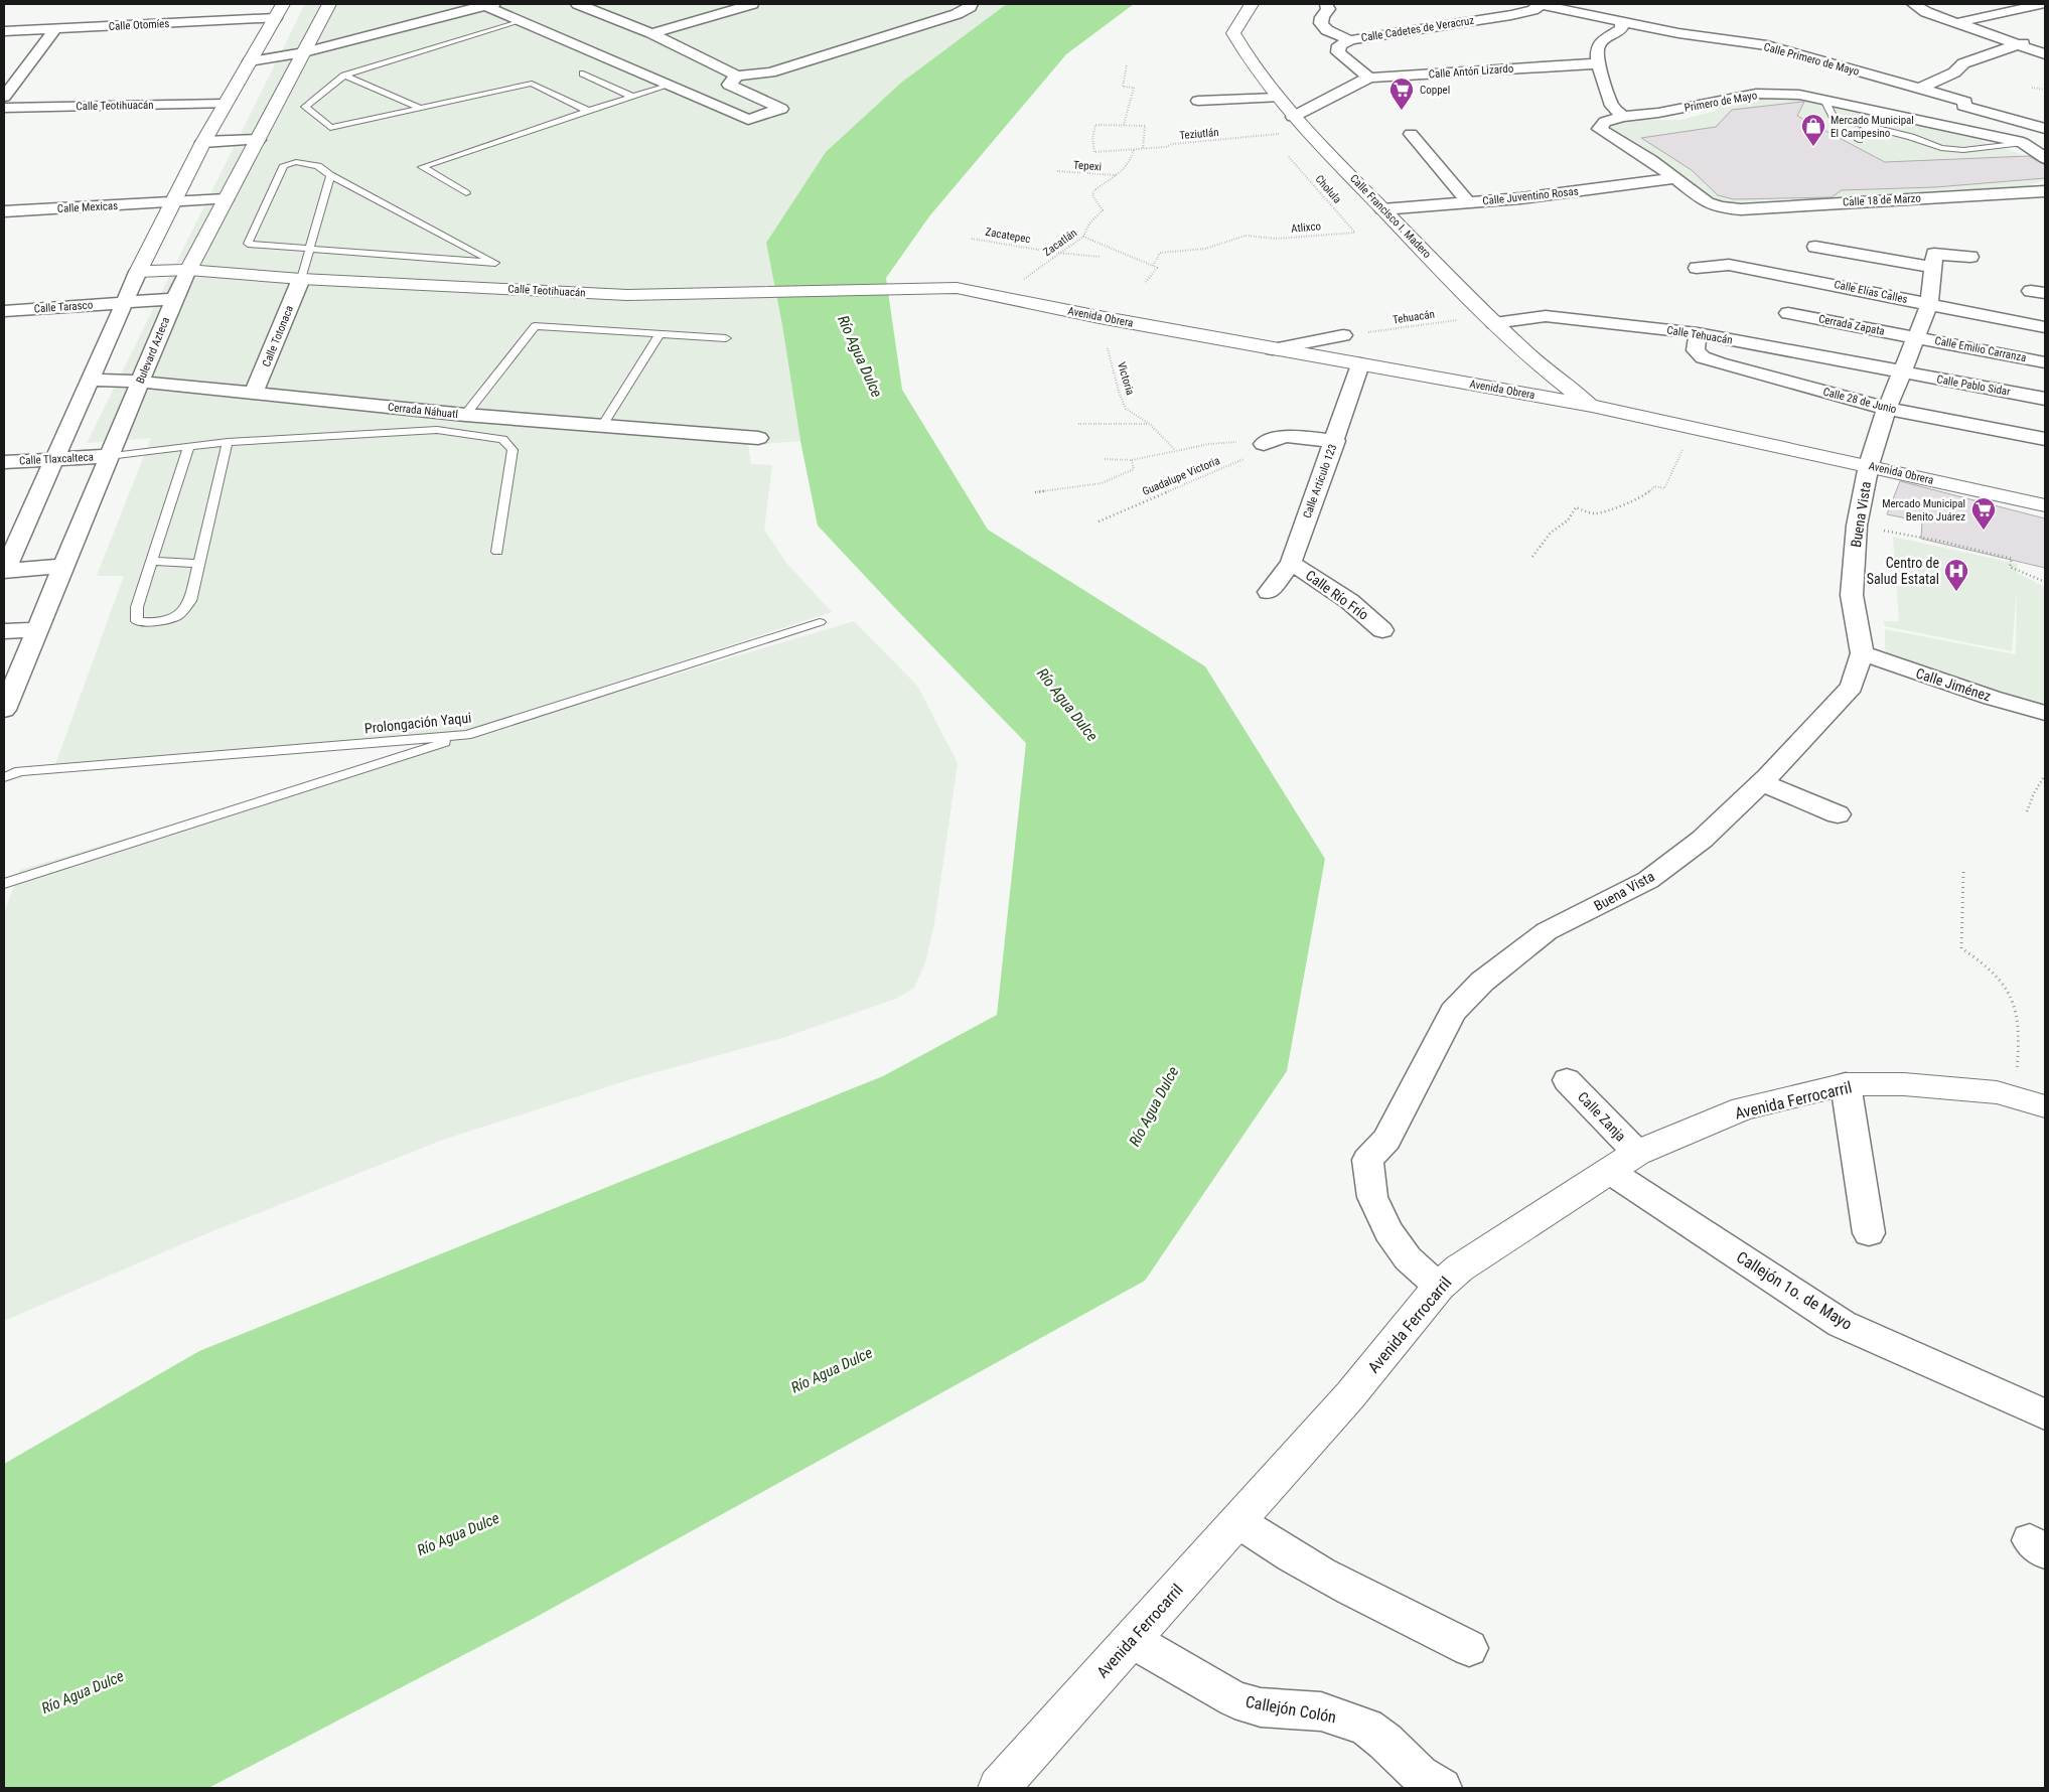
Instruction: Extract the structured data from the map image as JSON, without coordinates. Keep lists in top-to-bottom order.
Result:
{
  "streets": {
    "street": [
      "Calle Otomíes",
      "Calle Cadetes de Veracruz",
      "Calle Primero de Mayo",
      "Calle Antón Lizardo",
      "Primero de Mayo",
      "Calle Teotihuacán",
      "Calle Juventino Rosas",
      "Calle 18 de Marzo",
      "Calle Mexicas",
      "Calle Francisco I. Madero",
      "Calle Elías Calles",
      "Calle Tarasco",
      "Avenida Obrera",
      "Cerrada Zapata",
      "Calle Tehuacán",
      "Calle Totonaca",
      "Calle Emilio Carranza",
      "Bulevard Azteca",
      "Calle Pablo Sidar",
      "Calle 28 de Junio",
      "Cerrada Náhuatl",
      "Calle Tlaxcalteca",
      "Calle Artículo 123",
      "Buena Vista",
      "Calle Río Frío",
      "Calle Jiménez",
      "Avenida Ferrocarril",
      "Calle Zanja",
      "Callejón 1o. de Mayo",
      "Callejón Colón"
    ],
    "lane": ["Prolongación Yaqui"],
    "path": [
      "Teziutlán",
      "Tepexi",
      "Cholula",
      "Atlixco",
      "Zacatepec",
      "Zacatlán",
      "Tehuacán",
      "Victoria",
      "Guadalupe Victoria"
    ]
  },
  "crossings": [
    ["Calle Cadetes de Veracruz", "Calle Primero de Mayo"],
    ["Calle Cadetes de Veracruz", "Calle Antón Lizardo"],
    ["Calle Antón Lizardo", "Calle Francisco I. Madero"],
    ["Primero de Mayo", "Calle Juventino Rosas"],
    ["Primero de Mayo", "Calle 18 de Marzo"],
    ["Calle Teotihuacán", "Avenida Obrera"],
    ["Calle Teotihuacán", "Calle Totonaca"],
    ["Calle Teotihuacán", "Bulevard Azteca"],
    ["Teziutlán", "Calle Francisco I. Madero"],
    ["Teziutlán", "Zacatlán"],
    ["Tepexi", "Zacatlán"],
    ["Cholula", "Atlixco"],
    ["Calle Juventino Rosas", "Calle 18 de Marzo"],
    ["Calle Juventino Rosas", "Calle Francisco I. Madero"],
    ["Calle Mexicas", "Bulevard Azteca"],
    ["Calle Francisco I. Madero", "Avenida Obrera"],
    ["Calle Francisco I. Madero", "Tehuacán"],
    ["Calle Francisco I. Madero", "Calle Tehuacán"],
    ["Zacatepec", "Zacatlán"],
    ["Zacatlán", "Avenida Obrera"],
    ["Calle Elías Calles", "Buena Vista"],
    ["Calle Tarasco", "Bulevard Azteca"],
    ["Avenida Obrera", "Calle Artículo 123"],
    ["Avenida Obrera", "Buena Vista"],
    ["Tehuacán", "Calle Tehuacán"],
    ["Cerrada Zapata", "Calle Emilio Carranza"],
    ["Cerrada Zapata", "Buena Vista"],
    ["Calle Tehuacán", "Calle Pablo Sidar"],
    ["Calle Tehuacán", "Calle 28 de Junio"],
    ["Calle Tehuacán", "Buena Vista"],
    ["Calle Totonaca", "Cerrada Náhuatl"],
    ["Calle Emilio Carranza", "Buena Vista"],
    ["Bulevard Azteca", "Cerrada Náhuatl"],
    ["Bulevard Azteca", "Calle Tlaxcalteca"],
    ["Calle Pablo Sidar", "Buena Vista"],
    ["Calle 28 de Junio", "Buena Vista"],
    ["Calle Artículo 123", "Calle Río Frío"],
    ["Buena Vista", "Calle Jiménez"],
    ["Buena Vista", "Avenida Ferrocarril"],
    ["Avenida Ferrocarril", "Calle Zanja"],
    ["Avenida Ferrocarril", "Callejón 1o. de Mayo"],
    ["Avenida Ferrocarril", "Callejón Colón"],
    ["Calle Zanja", "Callejón 1o. de Mayo"]
  ],
  "water": ["Río Agua Dulce"],
  "places": {
    "supermarket": ["Coppel", "Mercado Municipal Benito Juárez"],
    "shop": ["Mercado Municipal El Campesino"],
    "hospital": ["Centro de Salud Estatal"]
  }
}
